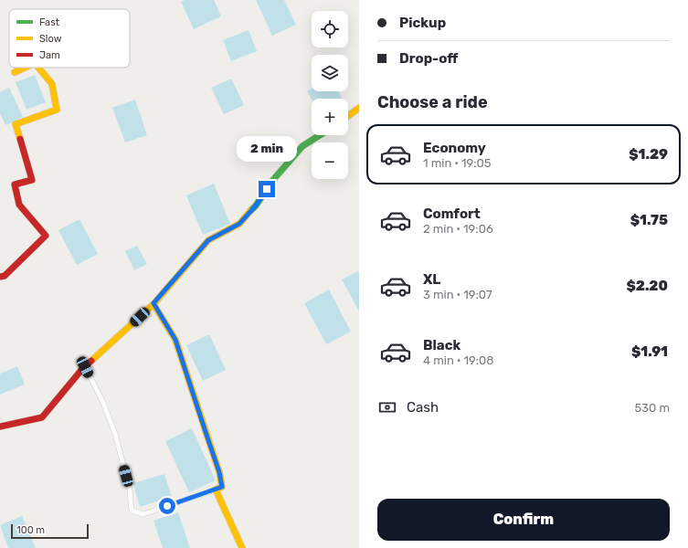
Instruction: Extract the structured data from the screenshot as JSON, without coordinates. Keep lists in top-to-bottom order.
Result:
{
  "legend": ["Fast", "Slow", "Jam"],
  "scale_bar": "100 m",
  "page": {
    "banner": ["Pickup", "Drop-off"],
    "map_buttons": ["+", "−"],
    "heading": "Choose a ride",
    "list": [
      {
        "name": "Economy",
        "note": "1 min · 19:05",
        "value": "$1.29"
      },
      {
        "name": "Comfort",
        "note": "2 min · 19:06",
        "value": "$1.75"
      },
      {
        "name": "XL",
        "note": "3 min · 19:07",
        "value": "$2.20"
      },
      {
        "name": "Black",
        "note": "4 min · 19:08",
        "value": "$1.91"
      }
    ],
    "bubble": "2 min",
    "pay": ["Cash", "530 m"],
    "buttons": "Confirm",
    "scale": "100 m"
  }
}
